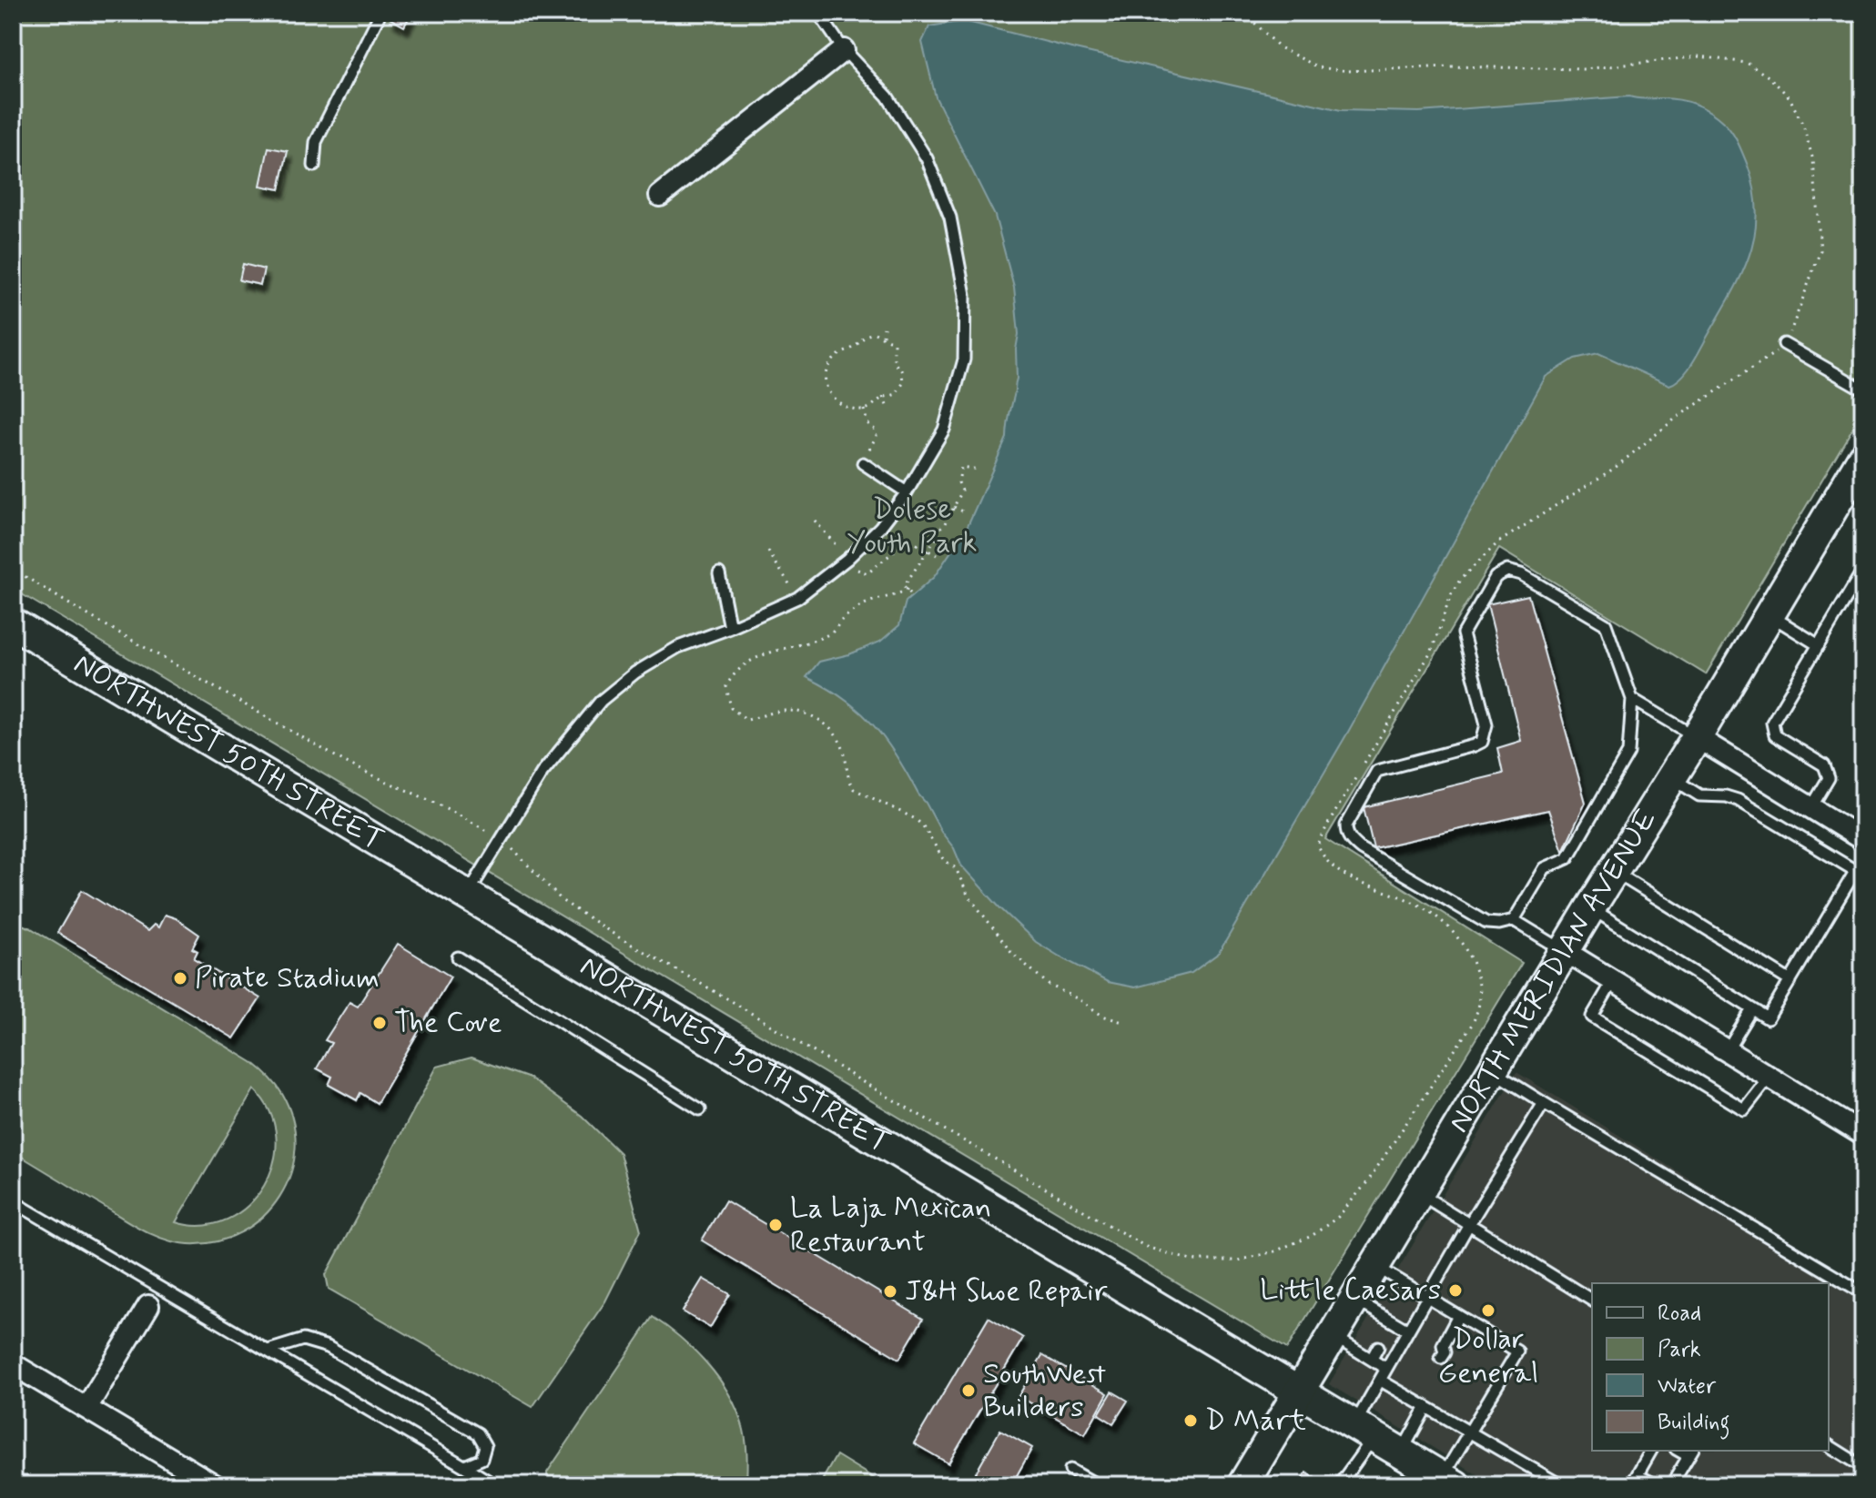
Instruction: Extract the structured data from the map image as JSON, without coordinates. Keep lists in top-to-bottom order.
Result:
{
  "streets": {
    "main road": ["NORTHWEST 50TH STREET", "NORTH MERIDIAN AVENUE"]
  },
  "crossings": [
    ["NORTHWEST 50TH STREET", "NORTH MERIDIAN AVENUE"]
  ],
  "parks": ["Dolese Youth Park"],
  "places": [
    "Pirate Stadium",
    "The Cove",
    "La Laja Mexican Restaurant",
    "Little Caesars",
    "J&H Shoe Repair",
    "Dollar General",
    "SouthWest Builders",
    "D Mart"
  ],
  "legend": [
    "Road",
    "Park",
    "Water",
    "Building"
  ]
}
